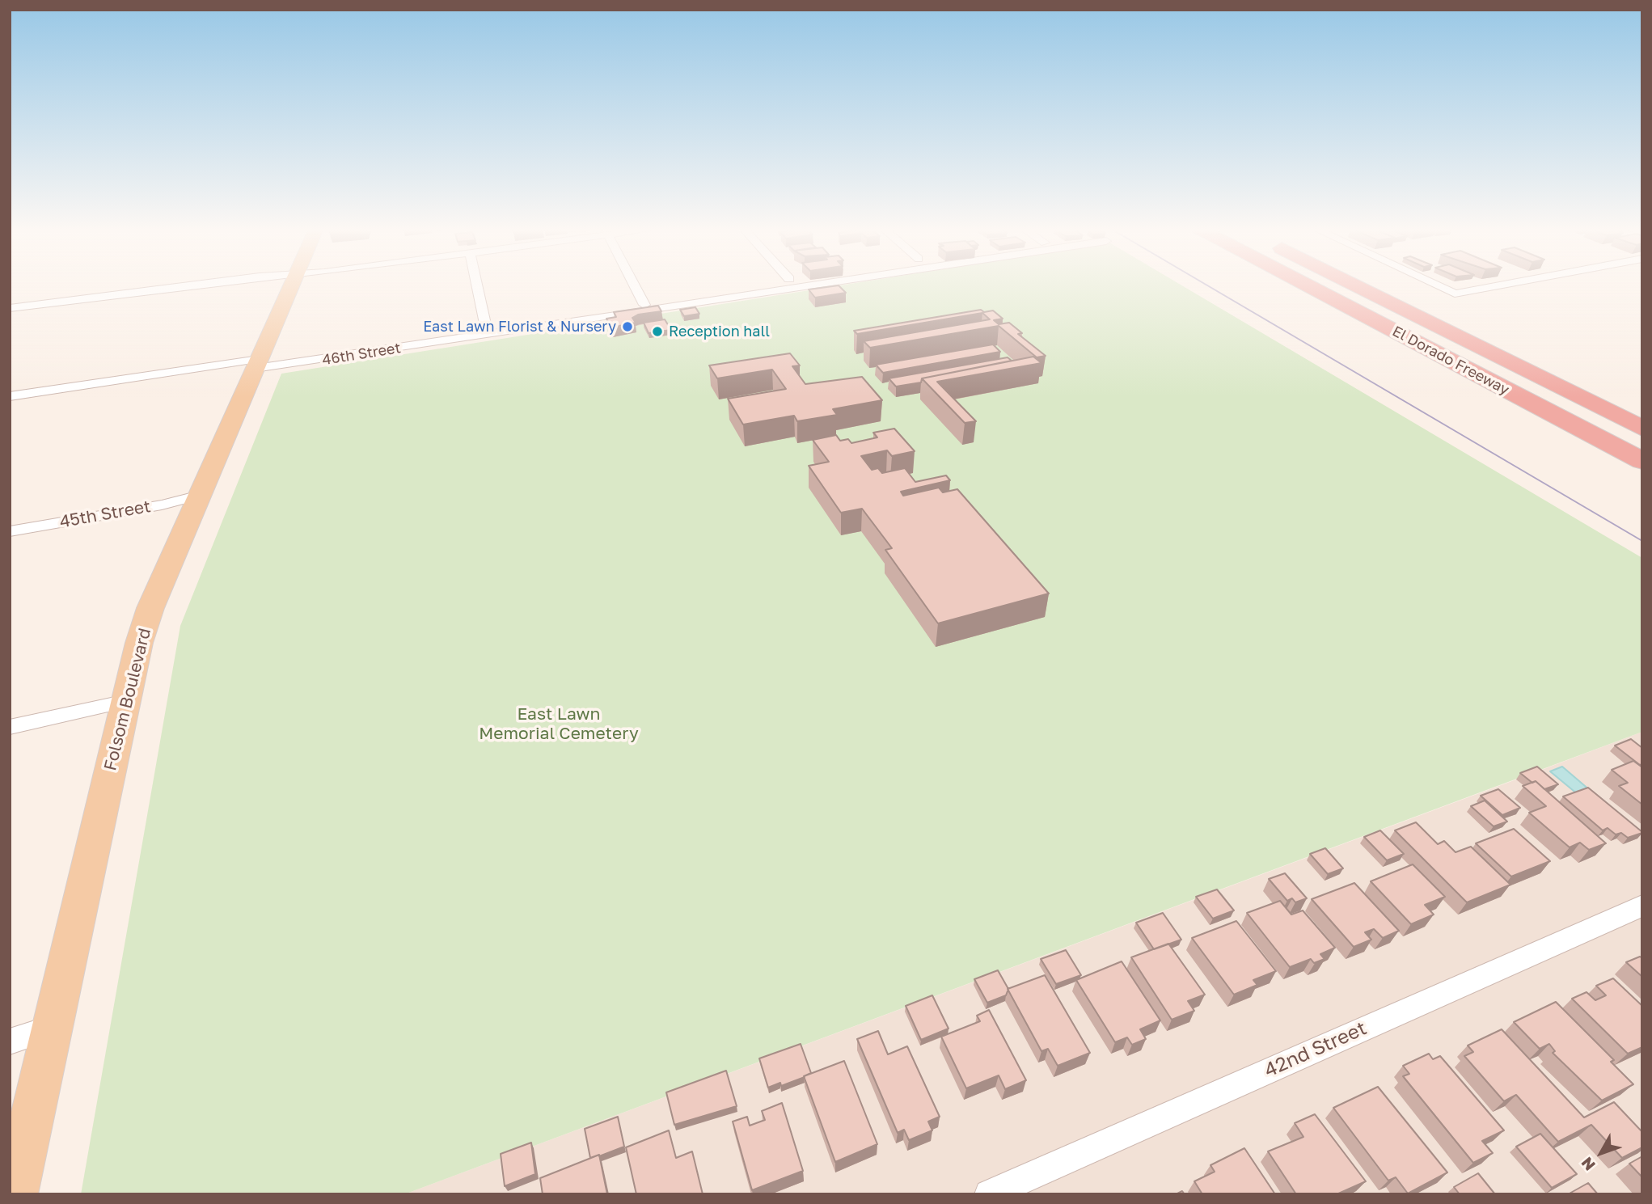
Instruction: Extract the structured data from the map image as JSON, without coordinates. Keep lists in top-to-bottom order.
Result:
{
  "streets": {
    "highway": ["El Dorado Freeway"],
    "main road": ["Folsom Boulevard"],
    "street": ["46th Street", "45th Street", "42nd Street"]
  },
  "crossings": [
    ["46th Street", "Folsom Boulevard"],
    ["45th Street", "Folsom Boulevard"]
  ],
  "parks": ["East Lawn Memorial Cemetery"],
  "places": ["East Lawn Florist & Nursery", "Reception hall"],
  "north": "bottom left"
}
